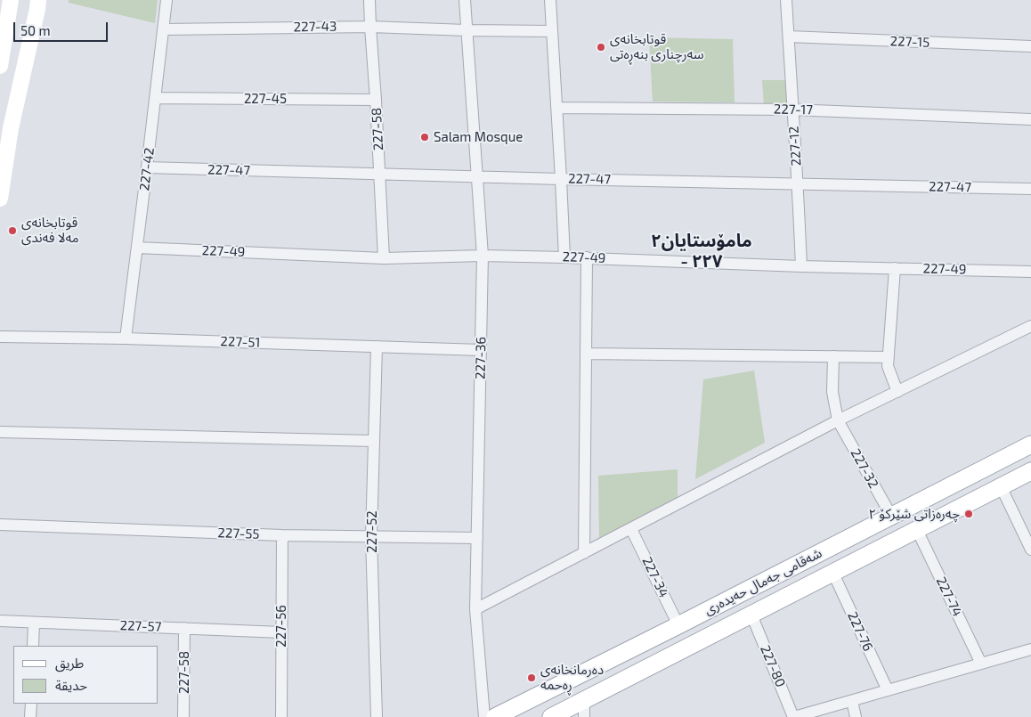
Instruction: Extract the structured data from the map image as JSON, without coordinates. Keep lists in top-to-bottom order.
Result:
{
  "streets": {
    "main road": ["شەقامی جەمال حەیدەری"],
    "street": [
      "227-43",
      "227-15",
      "227-45",
      "227-17",
      "227-58",
      "227-12",
      "227-42",
      "227-47",
      "227-49",
      "227-51",
      "227-36",
      "227-32",
      "227-52",
      "227-55",
      "227-34",
      "227-74",
      "227-57",
      "227-56",
      "227-76",
      "227-80"
    ]
  },
  "crossings": [
    ["227-43", "227-58"],
    ["227-43", "227-42"],
    ["227-43", "227-36"],
    ["227-15", "227-12"],
    ["227-45", "227-58"],
    ["227-45", "227-42"],
    ["227-17", "227-12"],
    ["227-58", "227-47"],
    ["227-58", "227-49"],
    ["227-58", "227-57"],
    ["227-12", "227-47"],
    ["227-12", "227-49"],
    ["227-42", "227-47"],
    ["227-42", "227-49"],
    ["227-42", "227-51"],
    ["227-47", "227-36"],
    ["227-49", "227-36"],
    ["227-51", "227-36"],
    ["227-51", "227-52"],
    ["227-36", "227-55"],
    ["227-32", "شەقامی جەمال حەیدەری"],
    ["227-52", "227-55"],
    ["227-55", "227-56"],
    ["227-34", "شەقامی جەمال حەیدەری"],
    ["شەقامی جەمال حەیدەری", "227-74"],
    ["شەقامی جەمال حەیدەری", "227-76"],
    ["شەقامی جەمال حەیدەری", "227-80"],
    ["227-57", "227-56"]
  ],
  "districts": ["مامۆستایان٢ - ٢٢٧"],
  "places": [
    "قوتابخانەی سەرچناری بنەڕەتی",
    "Salam Mosque",
    "قوتابخانەی مەلا فەندی",
    "چەرەزاتی شێرکۆ ٢",
    "دەرمانخانەی ڕەحمە"
  ],
  "legend": ["طريق", "حديقة"],
  "scale_bar": "50 m"
}
